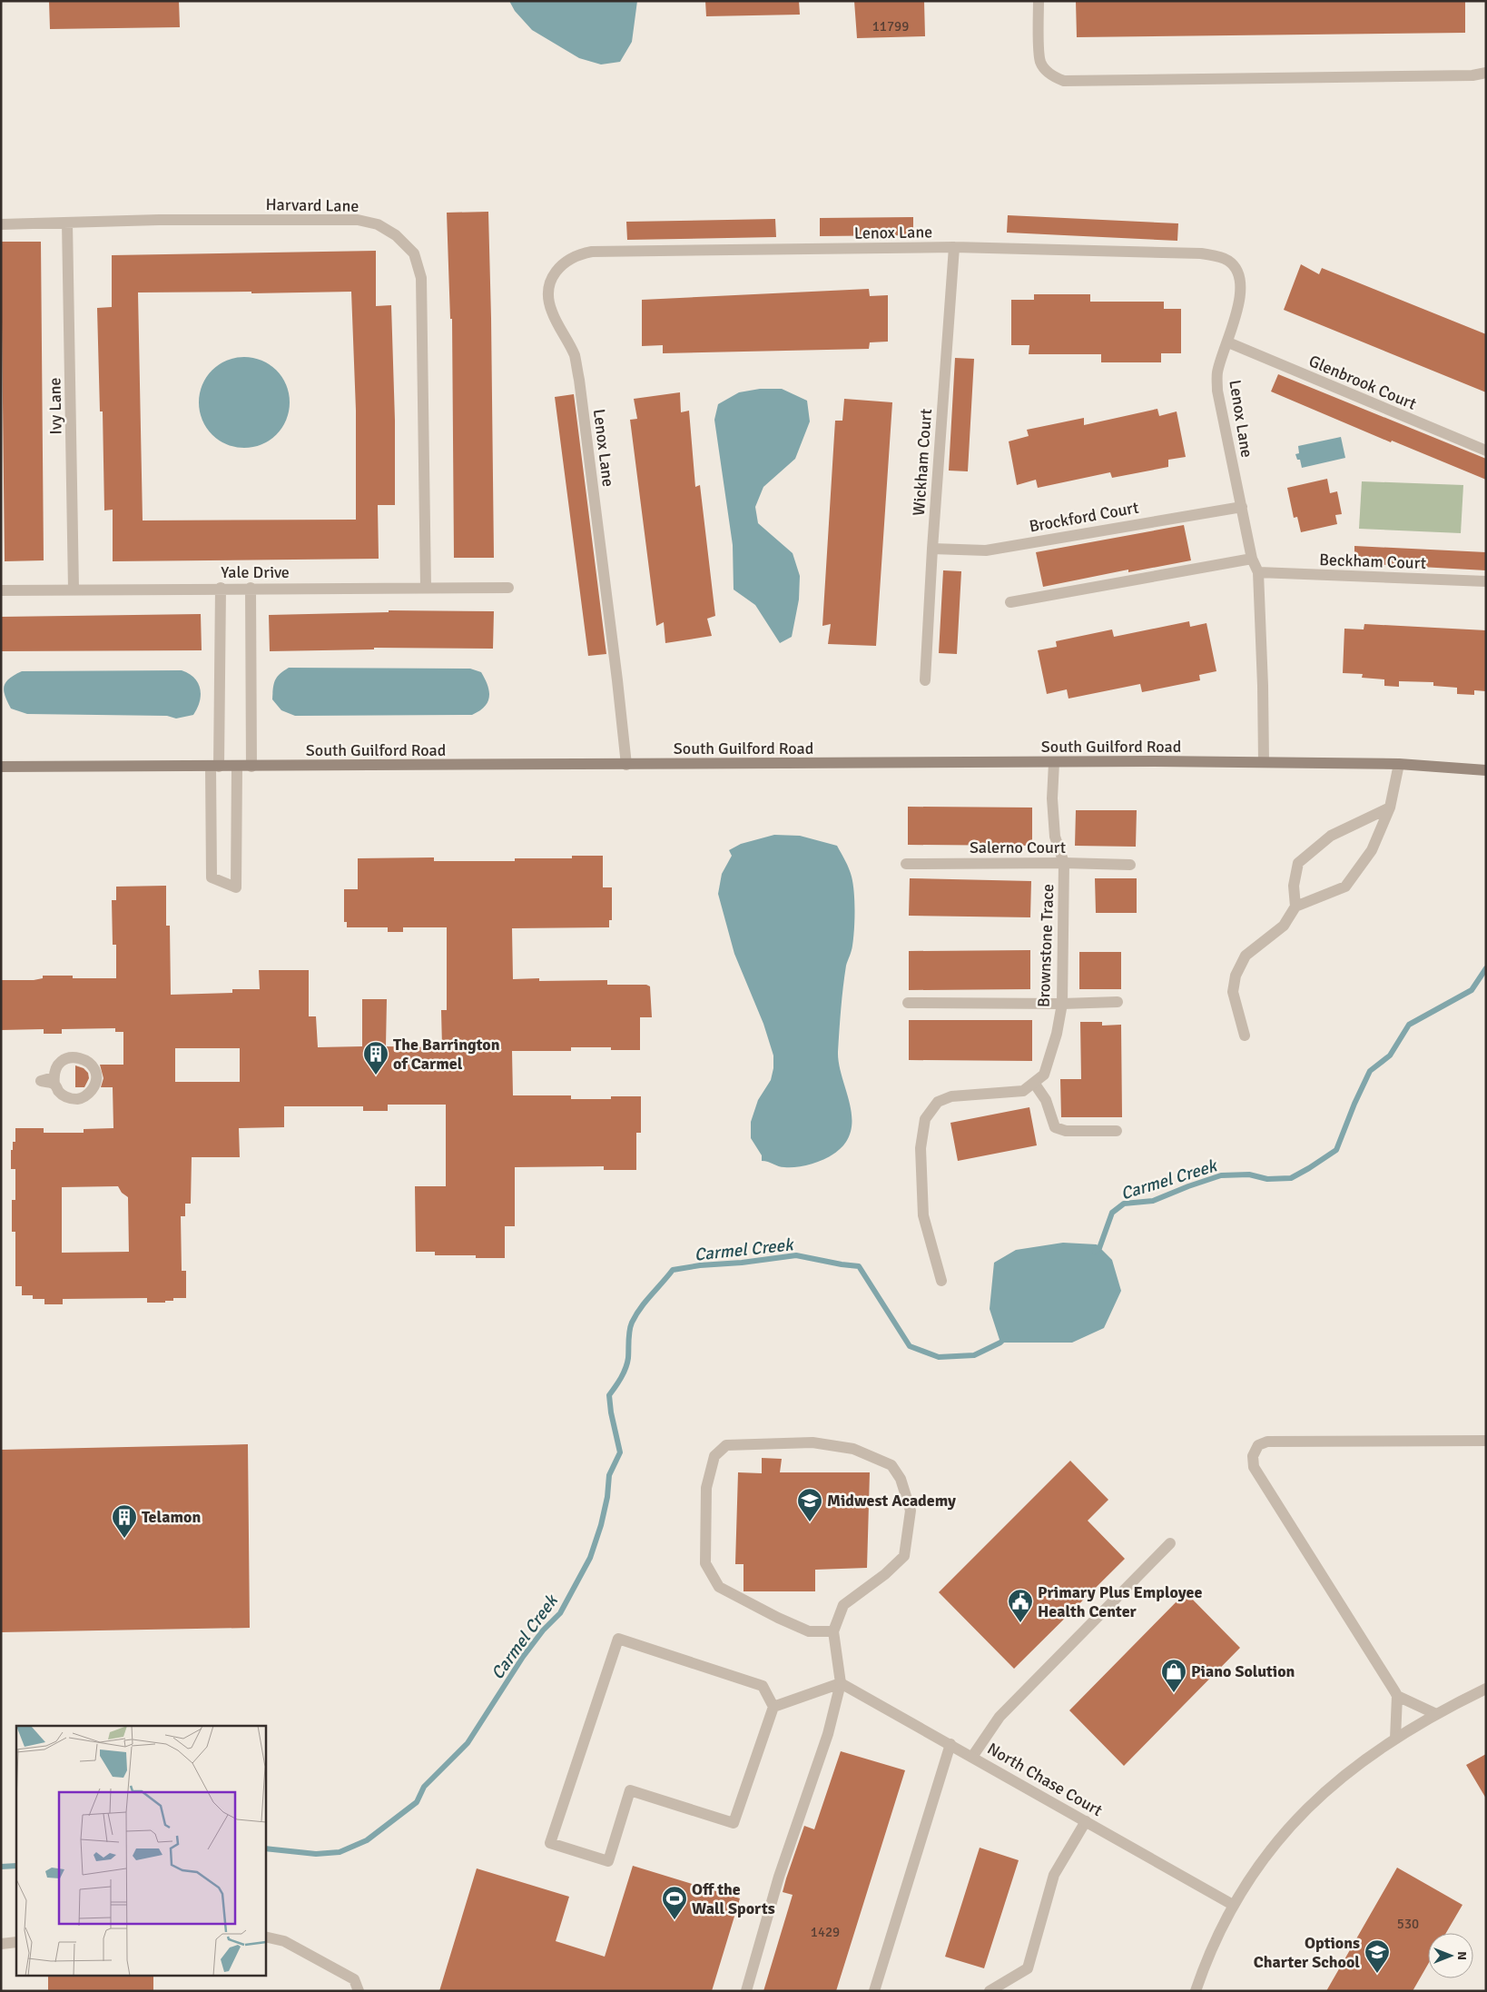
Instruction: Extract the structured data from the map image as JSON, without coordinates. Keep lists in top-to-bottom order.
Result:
{
  "streets": {
    "main road": ["South Guilford Road"],
    "street": [
      "Harvard Lane",
      "Lenox Lane",
      "Glenbrook Court",
      "Ivy Lane",
      "Wickham Court",
      "Brockford Court",
      "Beckham Court",
      "Yale Drive",
      "Salerno Court",
      "Brownstone Trace",
      "North Chase Court"
    ]
  },
  "crossings": [
    ["Harvard Lane", "Ivy Lane"],
    ["Harvard Lane", "Yale Drive"],
    ["Lenox Lane", "Glenbrook Court"],
    ["Lenox Lane", "Wickham Court"],
    ["Lenox Lane", "Brockford Court"],
    ["Lenox Lane", "Beckham Court"],
    ["Lenox Lane", "South Guilford Road"],
    ["Ivy Lane", "Yale Drive"],
    ["Wickham Court", "Brockford Court"],
    ["South Guilford Road", "Brownstone Trace"],
    ["Salerno Court", "Brownstone Trace"]
  ],
  "water": ["Carmel Creek"],
  "places": {
    "building": ["The Barrington of Carmel", "Telamon"],
    "school or university": ["Midwest Academy", "Options Charter School"],
    "public building": ["Primary Plus Employee Health Center"],
    "shop": ["Piano Solution"],
    "sports": ["Off the Wall Sports"]
  },
  "house_numbers": ["11799", "530", "1429"],
  "north": "right"
}
